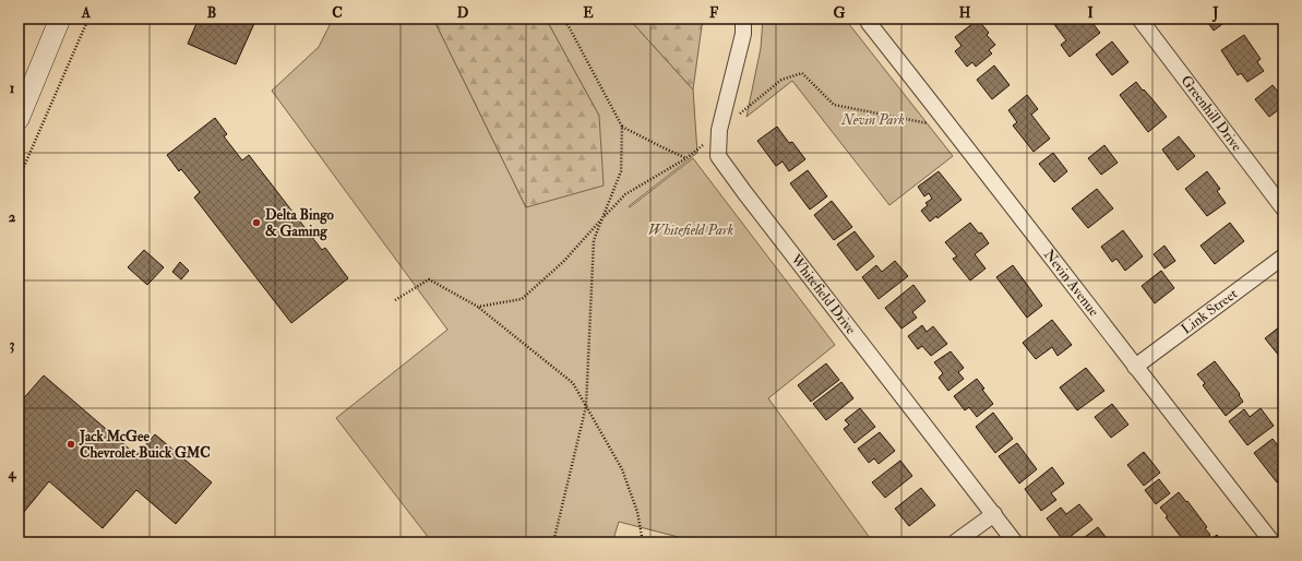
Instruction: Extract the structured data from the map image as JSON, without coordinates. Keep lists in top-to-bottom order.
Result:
{
  "streets": {
    "street": [
      "Greenhill Drive",
      "Nevin Avenue",
      "Whitefield Drive",
      "Link Street"
    ]
  },
  "crossings": [
    ["Nevin Avenue", "Link Street"]
  ],
  "parks": ["Nevin Park", "Whitefield Park"],
  "places": ["Delta Bingo & Gaming", "Jack McGee Chevrolet Buick GMC"],
  "grid": {
    "columns": [
      "A",
      "B",
      "C",
      "D",
      "E",
      "F",
      "G",
      "H",
      "I",
      "J"
    ],
    "rows": [
      "1",
      "2",
      "3",
      "4"
    ]
  }
}
